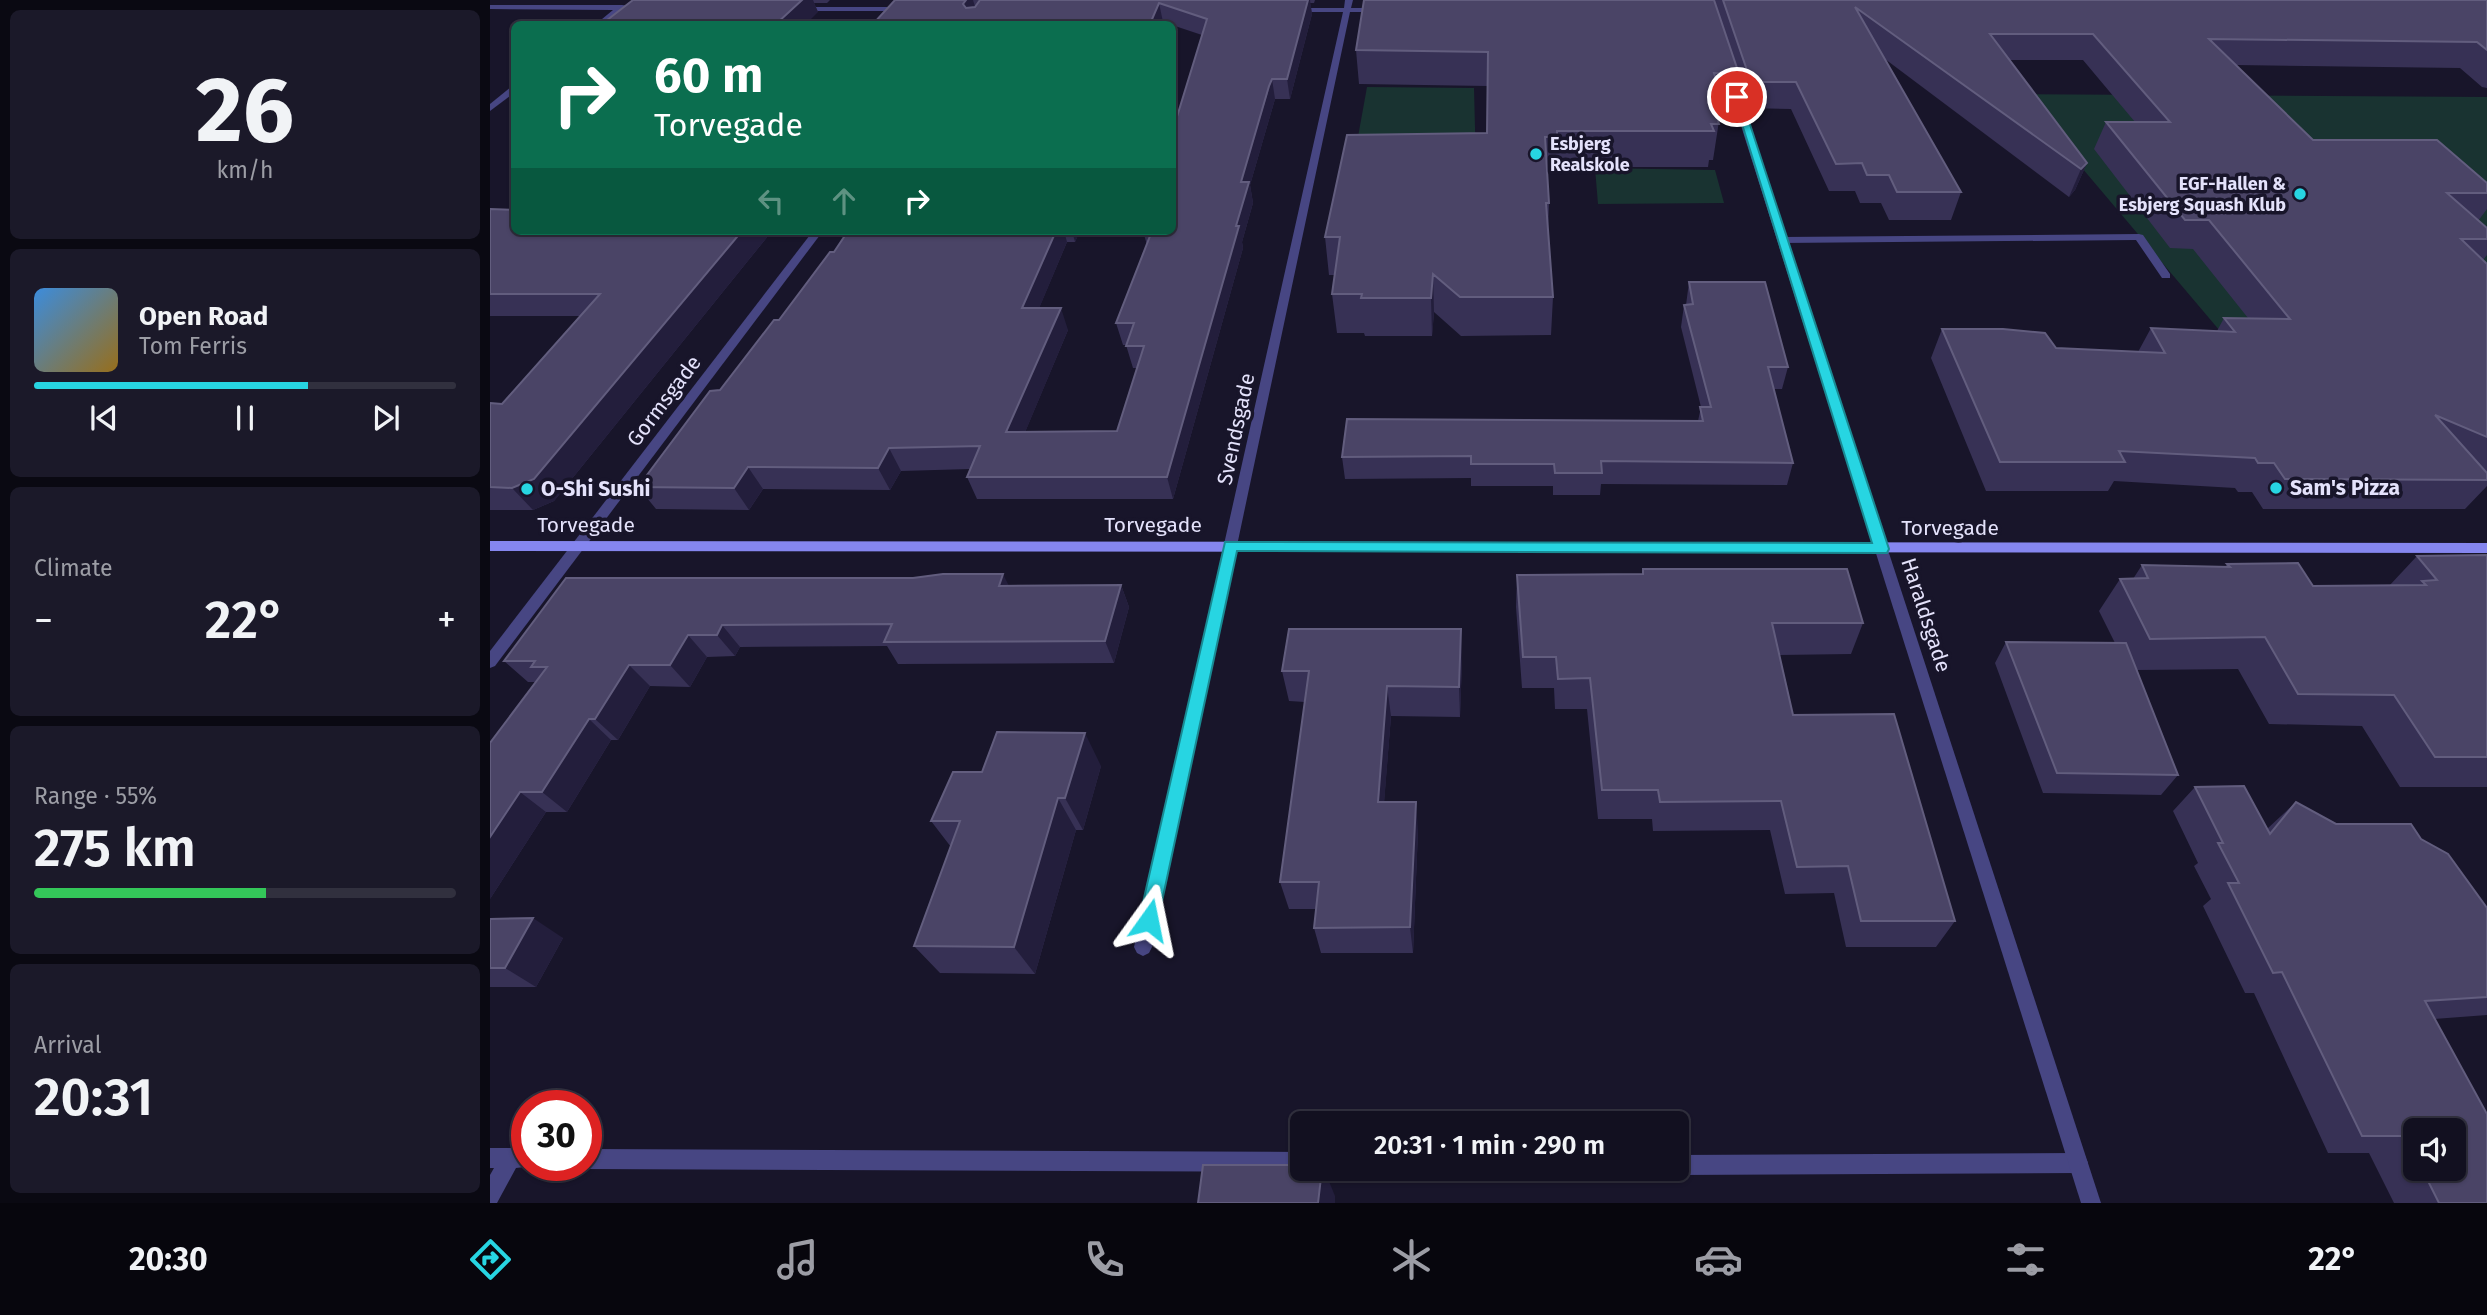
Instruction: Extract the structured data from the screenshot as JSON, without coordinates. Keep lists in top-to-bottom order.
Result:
{
  "streets": {
    "street": [
      "Gormsgade",
      "Svendsgade",
      "Torvegade",
      "Haraldsgade"
    ]
  },
  "crossings": [
    ["Gormsgade", "Torvegade"],
    ["Svendsgade", "Torvegade"],
    ["Torvegade", "Haraldsgade"]
  ],
  "places": [
    "Esbjerg Realskole",
    "EGF-Hallen & Esbjerg Squash Klub",
    "Sam's Pizza",
    "O-Shi Sushi"
  ],
  "page": {
    "tile": [
      ["26", "km/h"],
      "Climate",
      ["Range · 55%", "275 km"],
      ["Arrival", "20:31"]
    ],
    "turn": ["60 m", "Torvegade"],
    "song": ["Open Road", "Tom Ferris"],
    "heat": ["−", "22°", "+"],
    "limit": "30",
    "trip": "20:31 · 1 min · 290 m",
    "tabs": ["20:30", "22°"]
  }
}
